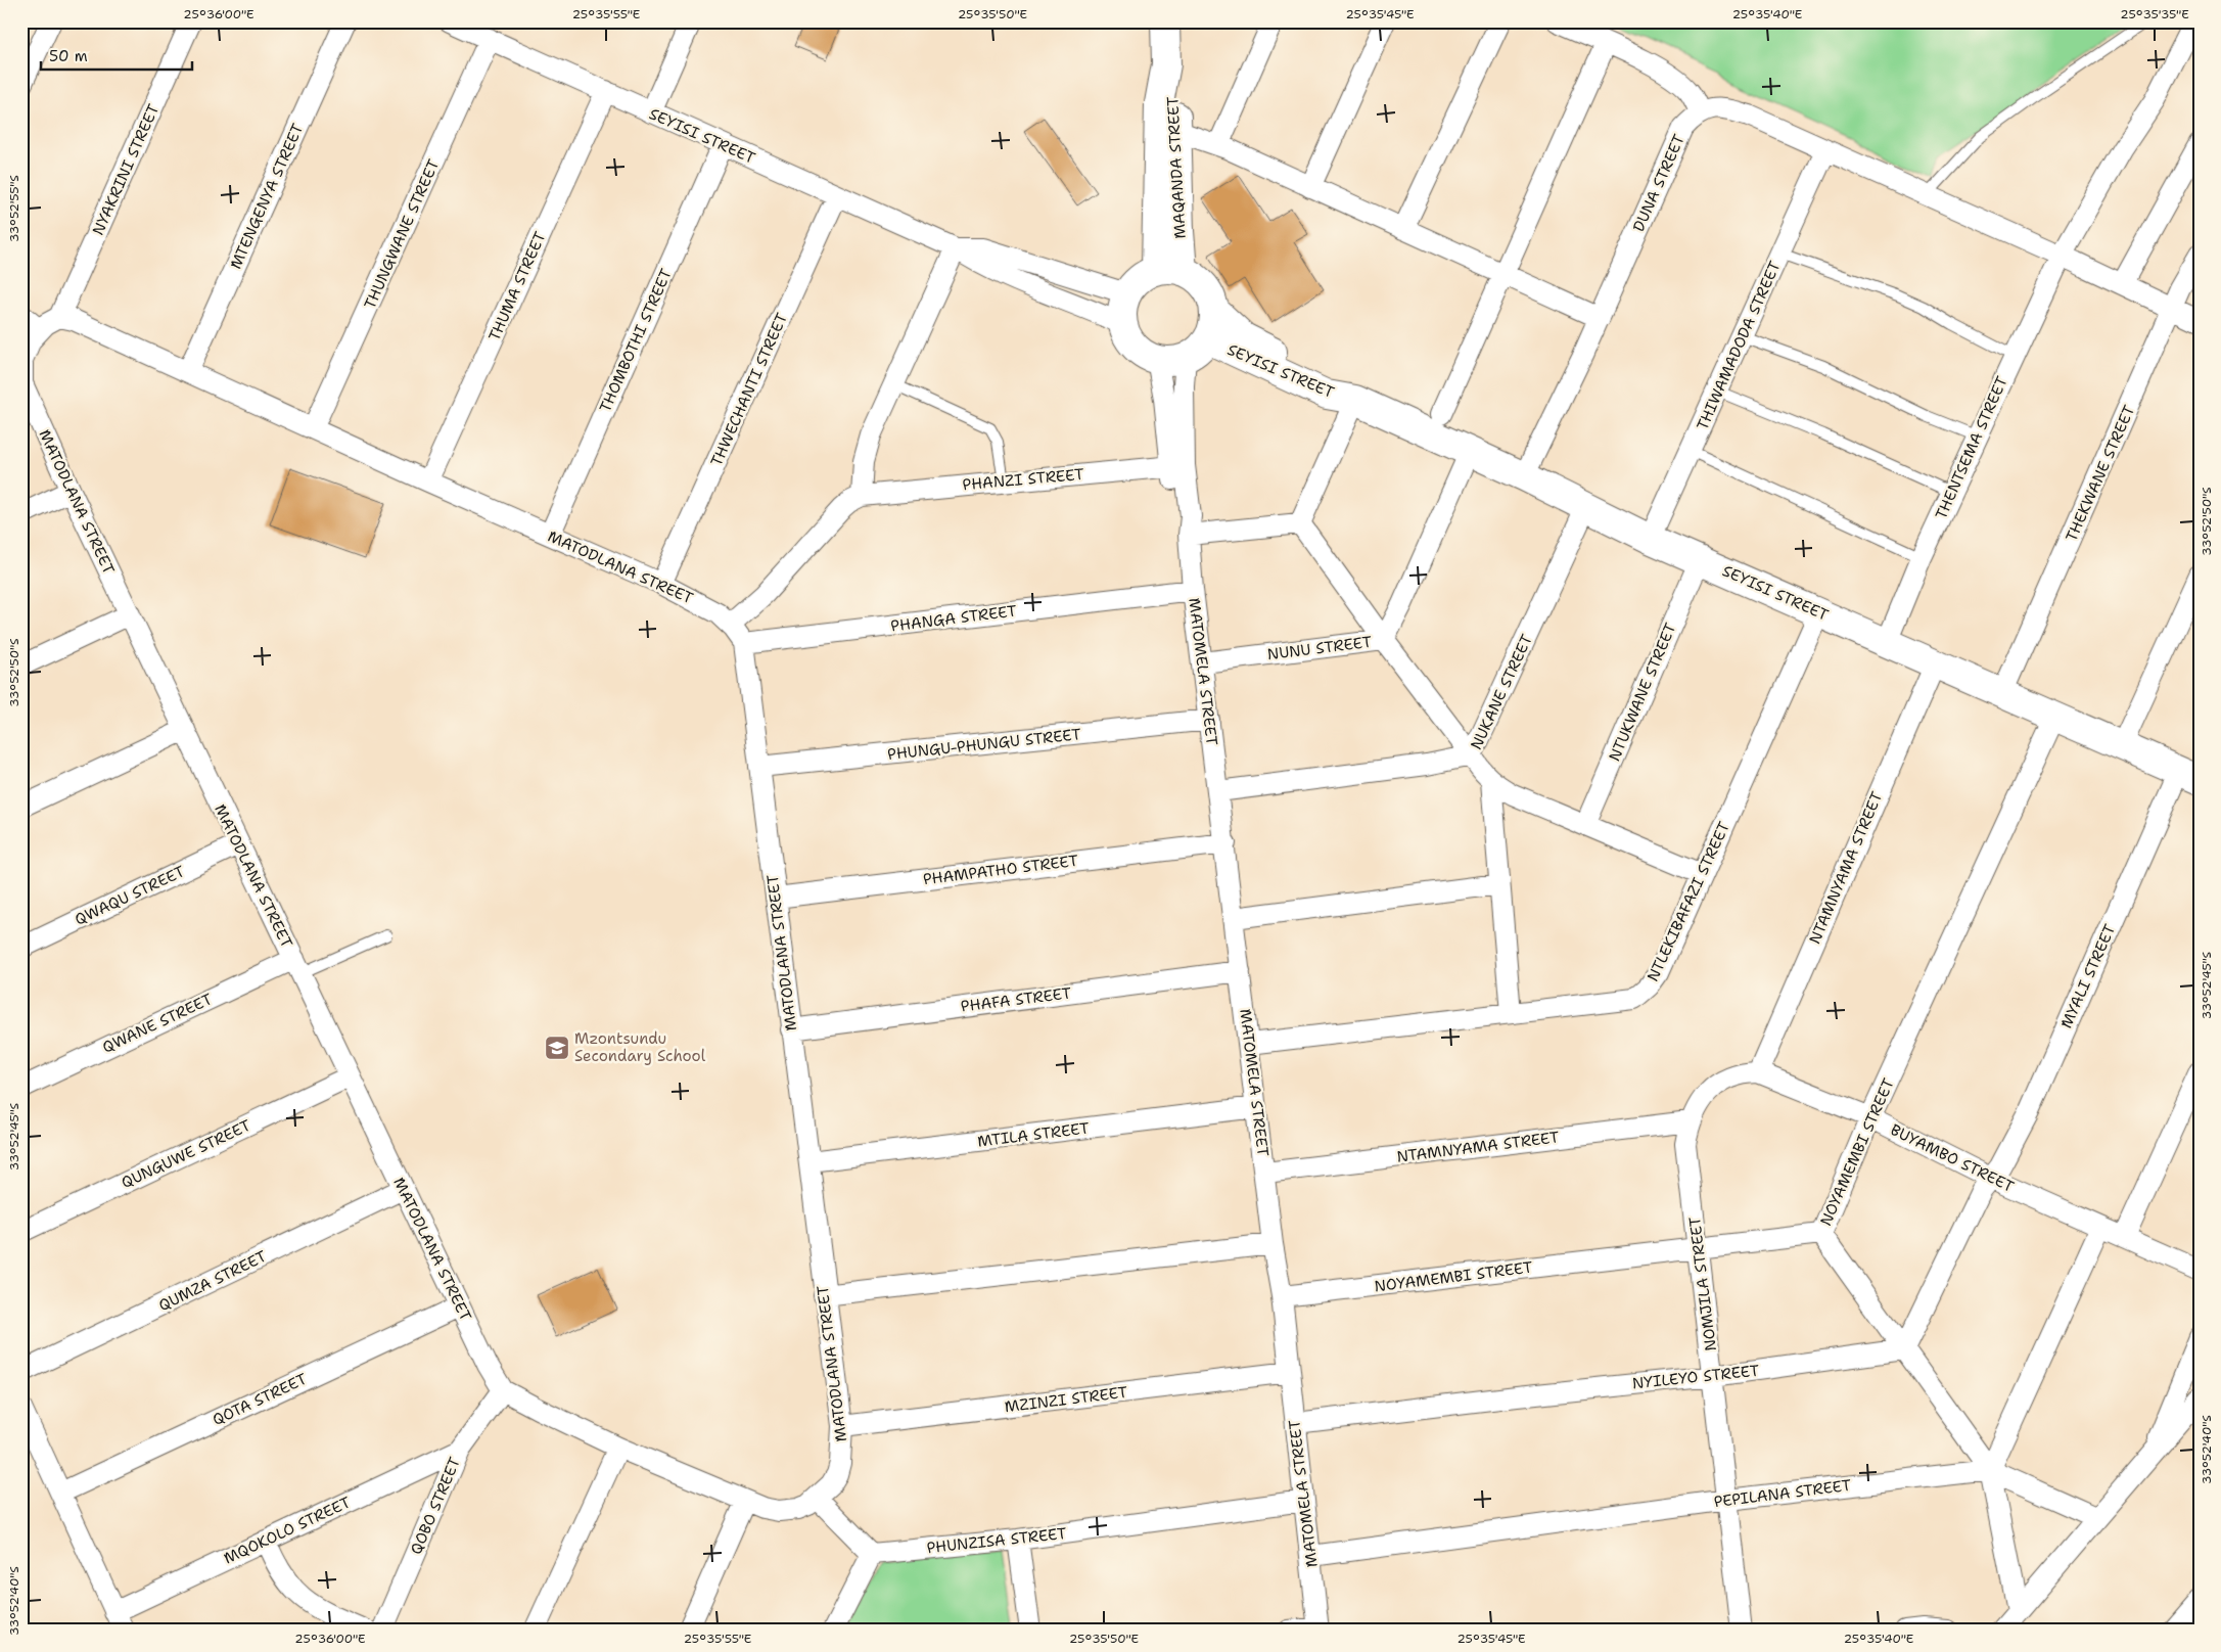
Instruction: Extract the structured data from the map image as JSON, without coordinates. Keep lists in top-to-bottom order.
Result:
{
  "streets": {
    "street": [
      "SEYISI STREET",
      "MAQANDA STREET",
      "NYAKRINI STREET",
      "DUNA STREET",
      "MTENGENYA STREET",
      "THUNGWANE STREET",
      "THUMA STREET",
      "THOMBOTHI STREET",
      "THIWAMADODA STREET",
      "THWECHANTI STREET",
      "THENTSEMA STREET",
      "THEKWANE STREET",
      "PHANZI STREET",
      "MATODLANA STREET",
      "PHANGA STREET",
      "NUNU STREET",
      "MATOMELA STREET",
      "NUKANE STREET",
      "NTUKWANE STREET",
      "PHUNGU-PHUNGU STREET",
      "NTAMNYAMA STREET",
      "PHAMPATHO STREET",
      "QWAQU STREET",
      "NTLEKIBAFAZI STREET",
      "MYALI STREET",
      "PHAFA STREET",
      "QWANE STREET",
      "MTILA STREET",
      "NOYAMEMBI STREET",
      "QUNGUWE STREET",
      "BUYAMBO STREET",
      "QUMZA STREET",
      "NOMJILA STREET",
      "NYILEYO STREET",
      "QOTA STREET",
      "MZINZI STREET",
      "PEPILANA STREET",
      "QOBO STREET",
      "MQOKOLO STREET",
      "PHUNZISA STREET"
    ]
  },
  "crossings": [
    ["SEYISI STREET", "MAQANDA STREET"],
    ["SEYISI STREET", "DUNA STREET"],
    ["SEYISI STREET", "THUNGWANE STREET"],
    ["SEYISI STREET", "THUMA STREET"],
    ["SEYISI STREET", "THOMBOTHI STREET"],
    ["SEYISI STREET", "THIWAMADODA STREET"],
    ["SEYISI STREET", "THWECHANTI STREET"],
    ["SEYISI STREET", "THENTSEMA STREET"],
    ["SEYISI STREET", "THEKWANE STREET"],
    ["SEYISI STREET", "NUNU STREET"],
    ["SEYISI STREET", "MATOMELA STREET"],
    ["SEYISI STREET", "NUKANE STREET"],
    ["SEYISI STREET", "NTUKWANE STREET"],
    ["SEYISI STREET", "NTAMNYAMA STREET"],
    ["SEYISI STREET", "NTLEKIBAFAZI STREET"],
    ["SEYISI STREET", "MYALI STREET"],
    ["SEYISI STREET", "NOYAMEMBI STREET"],
    ["MAQANDA STREET", "MATOMELA STREET"],
    ["NYAKRINI STREET", "MATODLANA STREET"],
    ["MTENGENYA STREET", "MATODLANA STREET"],
    ["THUNGWANE STREET", "MATODLANA STREET"],
    ["THUMA STREET", "MATODLANA STREET"],
    ["THOMBOTHI STREET", "MATODLANA STREET"],
    ["THWECHANTI STREET", "MATODLANA STREET"],
    ["PHANZI STREET", "MATODLANA STREET"],
    ["PHANZI STREET", "MATOMELA STREET"],
    ["MATODLANA STREET", "PHANGA STREET"],
    ["MATODLANA STREET", "PHUNGU-PHUNGU STREET"],
    ["MATODLANA STREET", "PHAMPATHO STREET"],
    ["MATODLANA STREET", "QWAQU STREET"],
    ["MATODLANA STREET", "PHAFA STREET"],
    ["MATODLANA STREET", "QWANE STREET"],
    ["MATODLANA STREET", "MTILA STREET"],
    ["MATODLANA STREET", "QUNGUWE STREET"],
    ["MATODLANA STREET", "QUMZA STREET"],
    ["MATODLANA STREET", "QOTA STREET"],
    ["MATODLANA STREET", "MZINZI STREET"],
    ["MATODLANA STREET", "QOBO STREET"],
    ["PHANGA STREET", "MATOMELA STREET"],
    ["NUNU STREET", "MATOMELA STREET"],
    ["MATOMELA STREET", "NUKANE STREET"],
    ["MATOMELA STREET", "PHUNGU-PHUNGU STREET"],
    ["MATOMELA STREET", "NTAMNYAMA STREET"],
    ["MATOMELA STREET", "PHAMPATHO STREET"],
    ["MATOMELA STREET", "NTLEKIBAFAZI STREET"],
    ["MATOMELA STREET", "PHAFA STREET"],
    ["MATOMELA STREET", "MTILA STREET"],
    ["MATOMELA STREET", "NOYAMEMBI STREET"],
    ["MATOMELA STREET", "NYILEYO STREET"],
    ["MATOMELA STREET", "MZINZI STREET"],
    ["MATOMELA STREET", "PEPILANA STREET"],
    ["MATOMELA STREET", "PHUNZISA STREET"],
    ["NTAMNYAMA STREET", "BUYAMBO STREET"],
    ["NTAMNYAMA STREET", "NOMJILA STREET"],
    ["MYALI STREET", "BUYAMBO STREET"],
    ["NOYAMEMBI STREET", "BUYAMBO STREET"],
    ["NOYAMEMBI STREET", "NOMJILA STREET"],
    ["BUYAMBO STREET", "NOMJILA STREET"],
    ["NOMJILA STREET", "NYILEYO STREET"],
    ["NOMJILA STREET", "PEPILANA STREET"],
    ["QOBO STREET", "MQOKOLO STREET"]
  ],
  "places": {
    "school or university": ["Mzontsundu Secondary School"]
  },
  "scale_bar": "50 m",
  "coordinates": [
    "25°36'00\"E",
    "25°35'55\"E",
    "25°35'50\"E",
    "25°35'45\"E",
    "25°35'40\"E",
    "25°35'35\"E",
    "33°52'55\"S",
    "33°52'50\"S",
    "33°52'45\"S",
    "33°52'40\"S"
  ]
}
